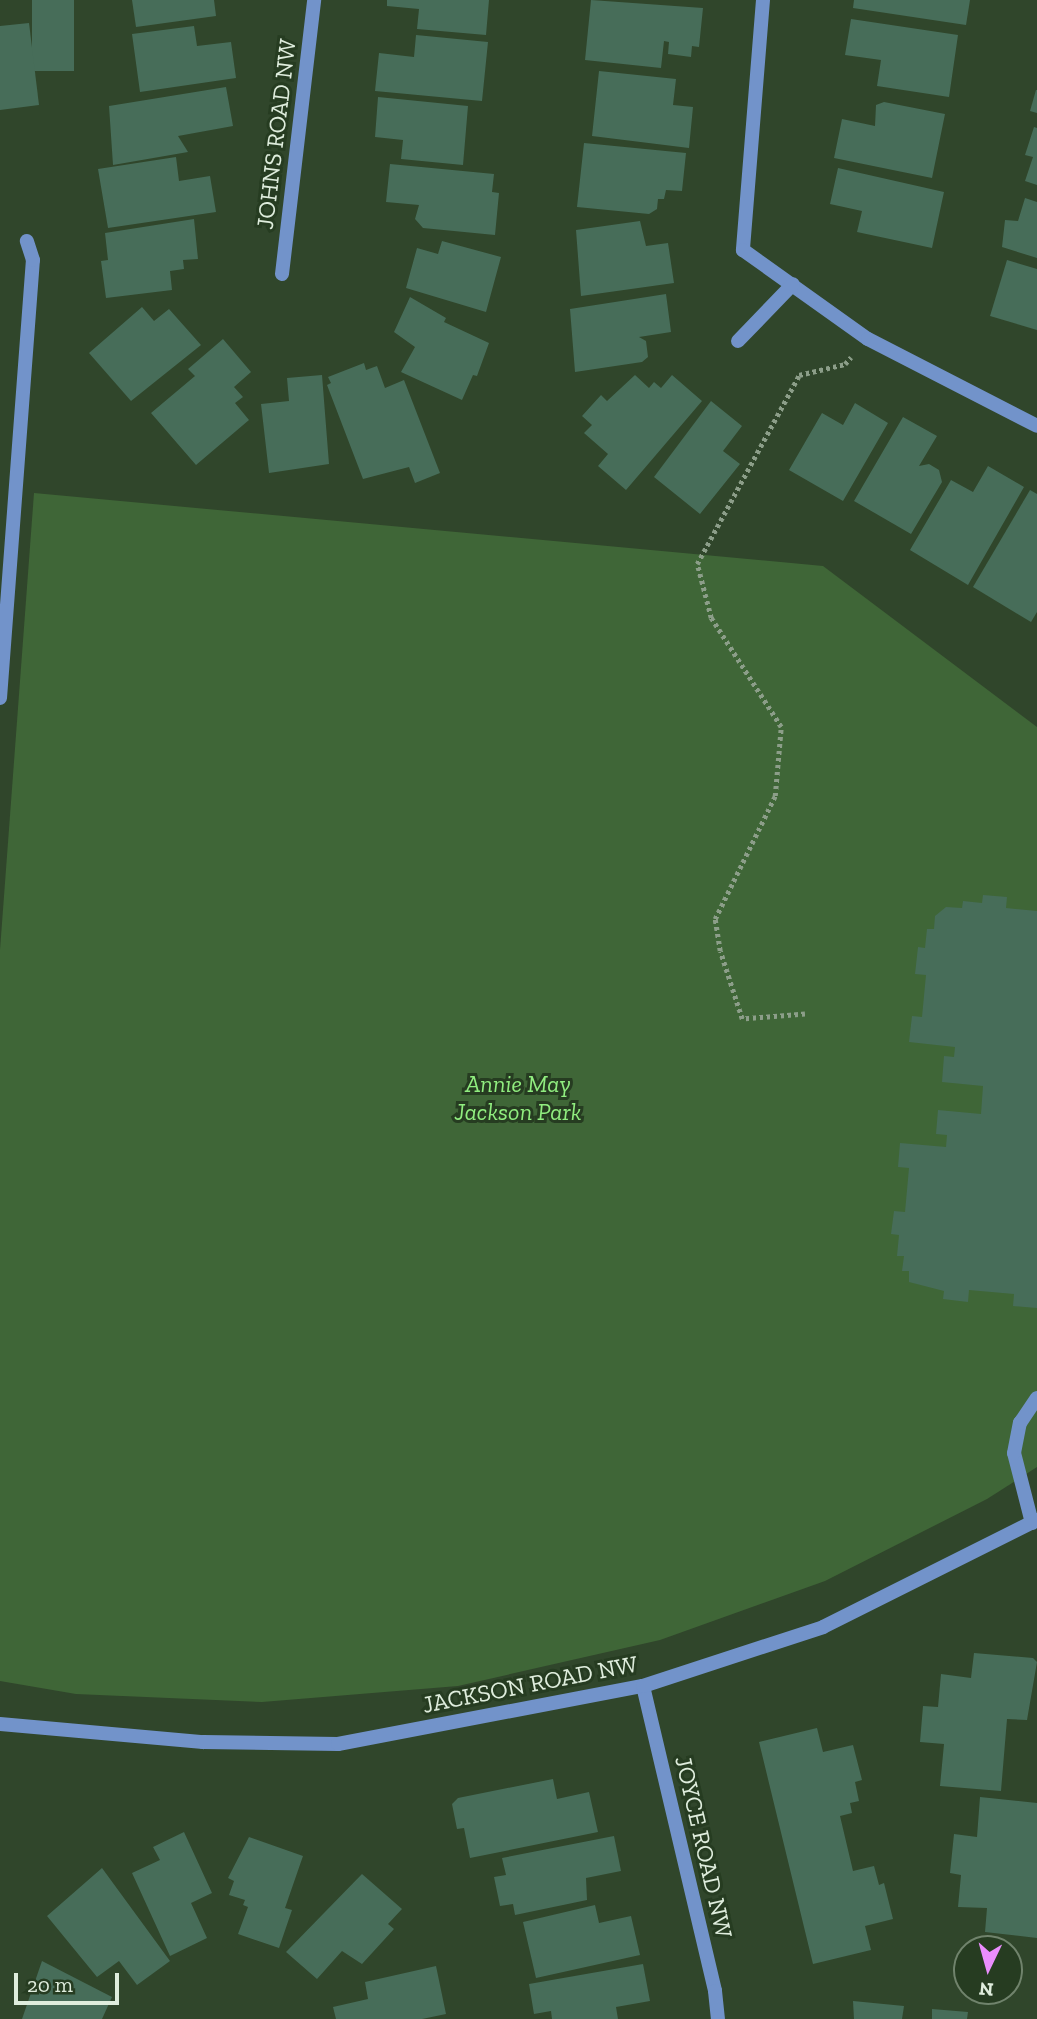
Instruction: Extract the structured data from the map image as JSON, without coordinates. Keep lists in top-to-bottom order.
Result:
{
  "streets": {
    "street": ["JOHNS ROAD NW", "JACKSON ROAD NW", "JOYCE ROAD NW"]
  },
  "crossings": [
    ["JACKSON ROAD NW", "JOYCE ROAD NW"]
  ],
  "parks": ["Annie May Jackson Park"],
  "scale_bar": "20 m",
  "north": "bottom"
}
